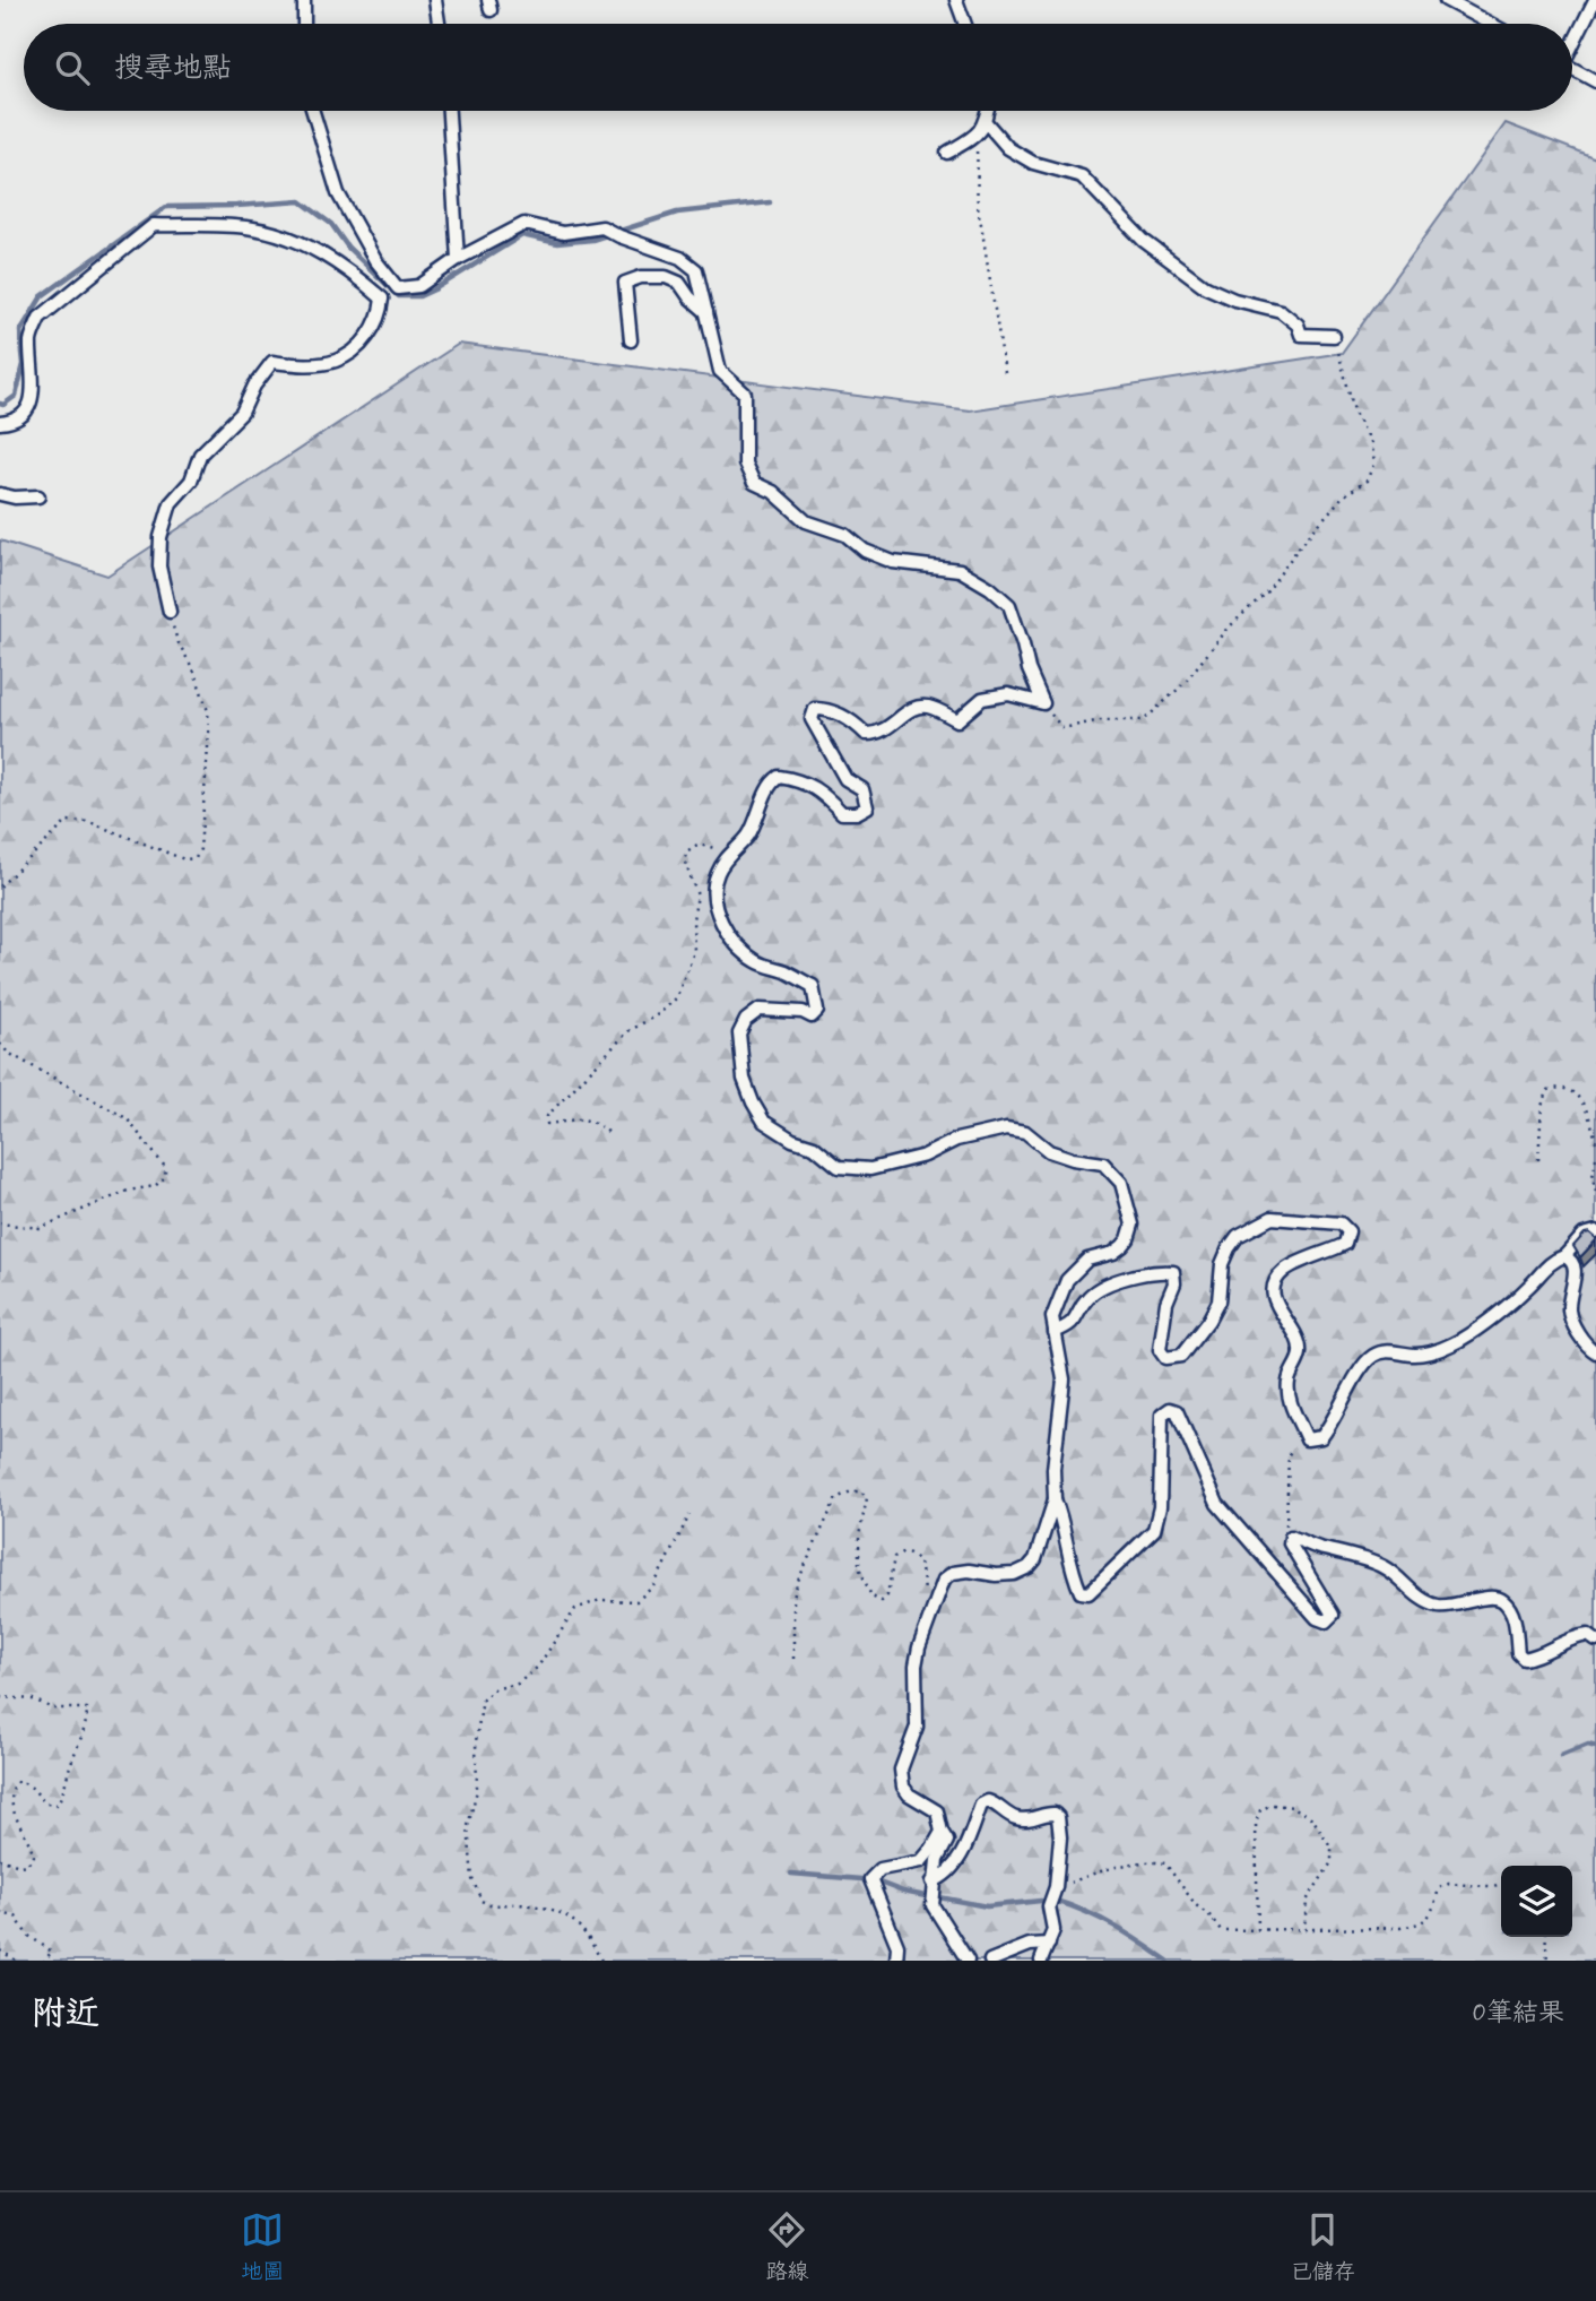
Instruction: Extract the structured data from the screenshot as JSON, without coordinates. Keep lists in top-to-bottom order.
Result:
{
  "page": {
    "search": "搜尋地點",
    "heading": ["附近", "0筆結果"],
    "nav": ["地圖", "路線", "已儲存"]
  }
}
